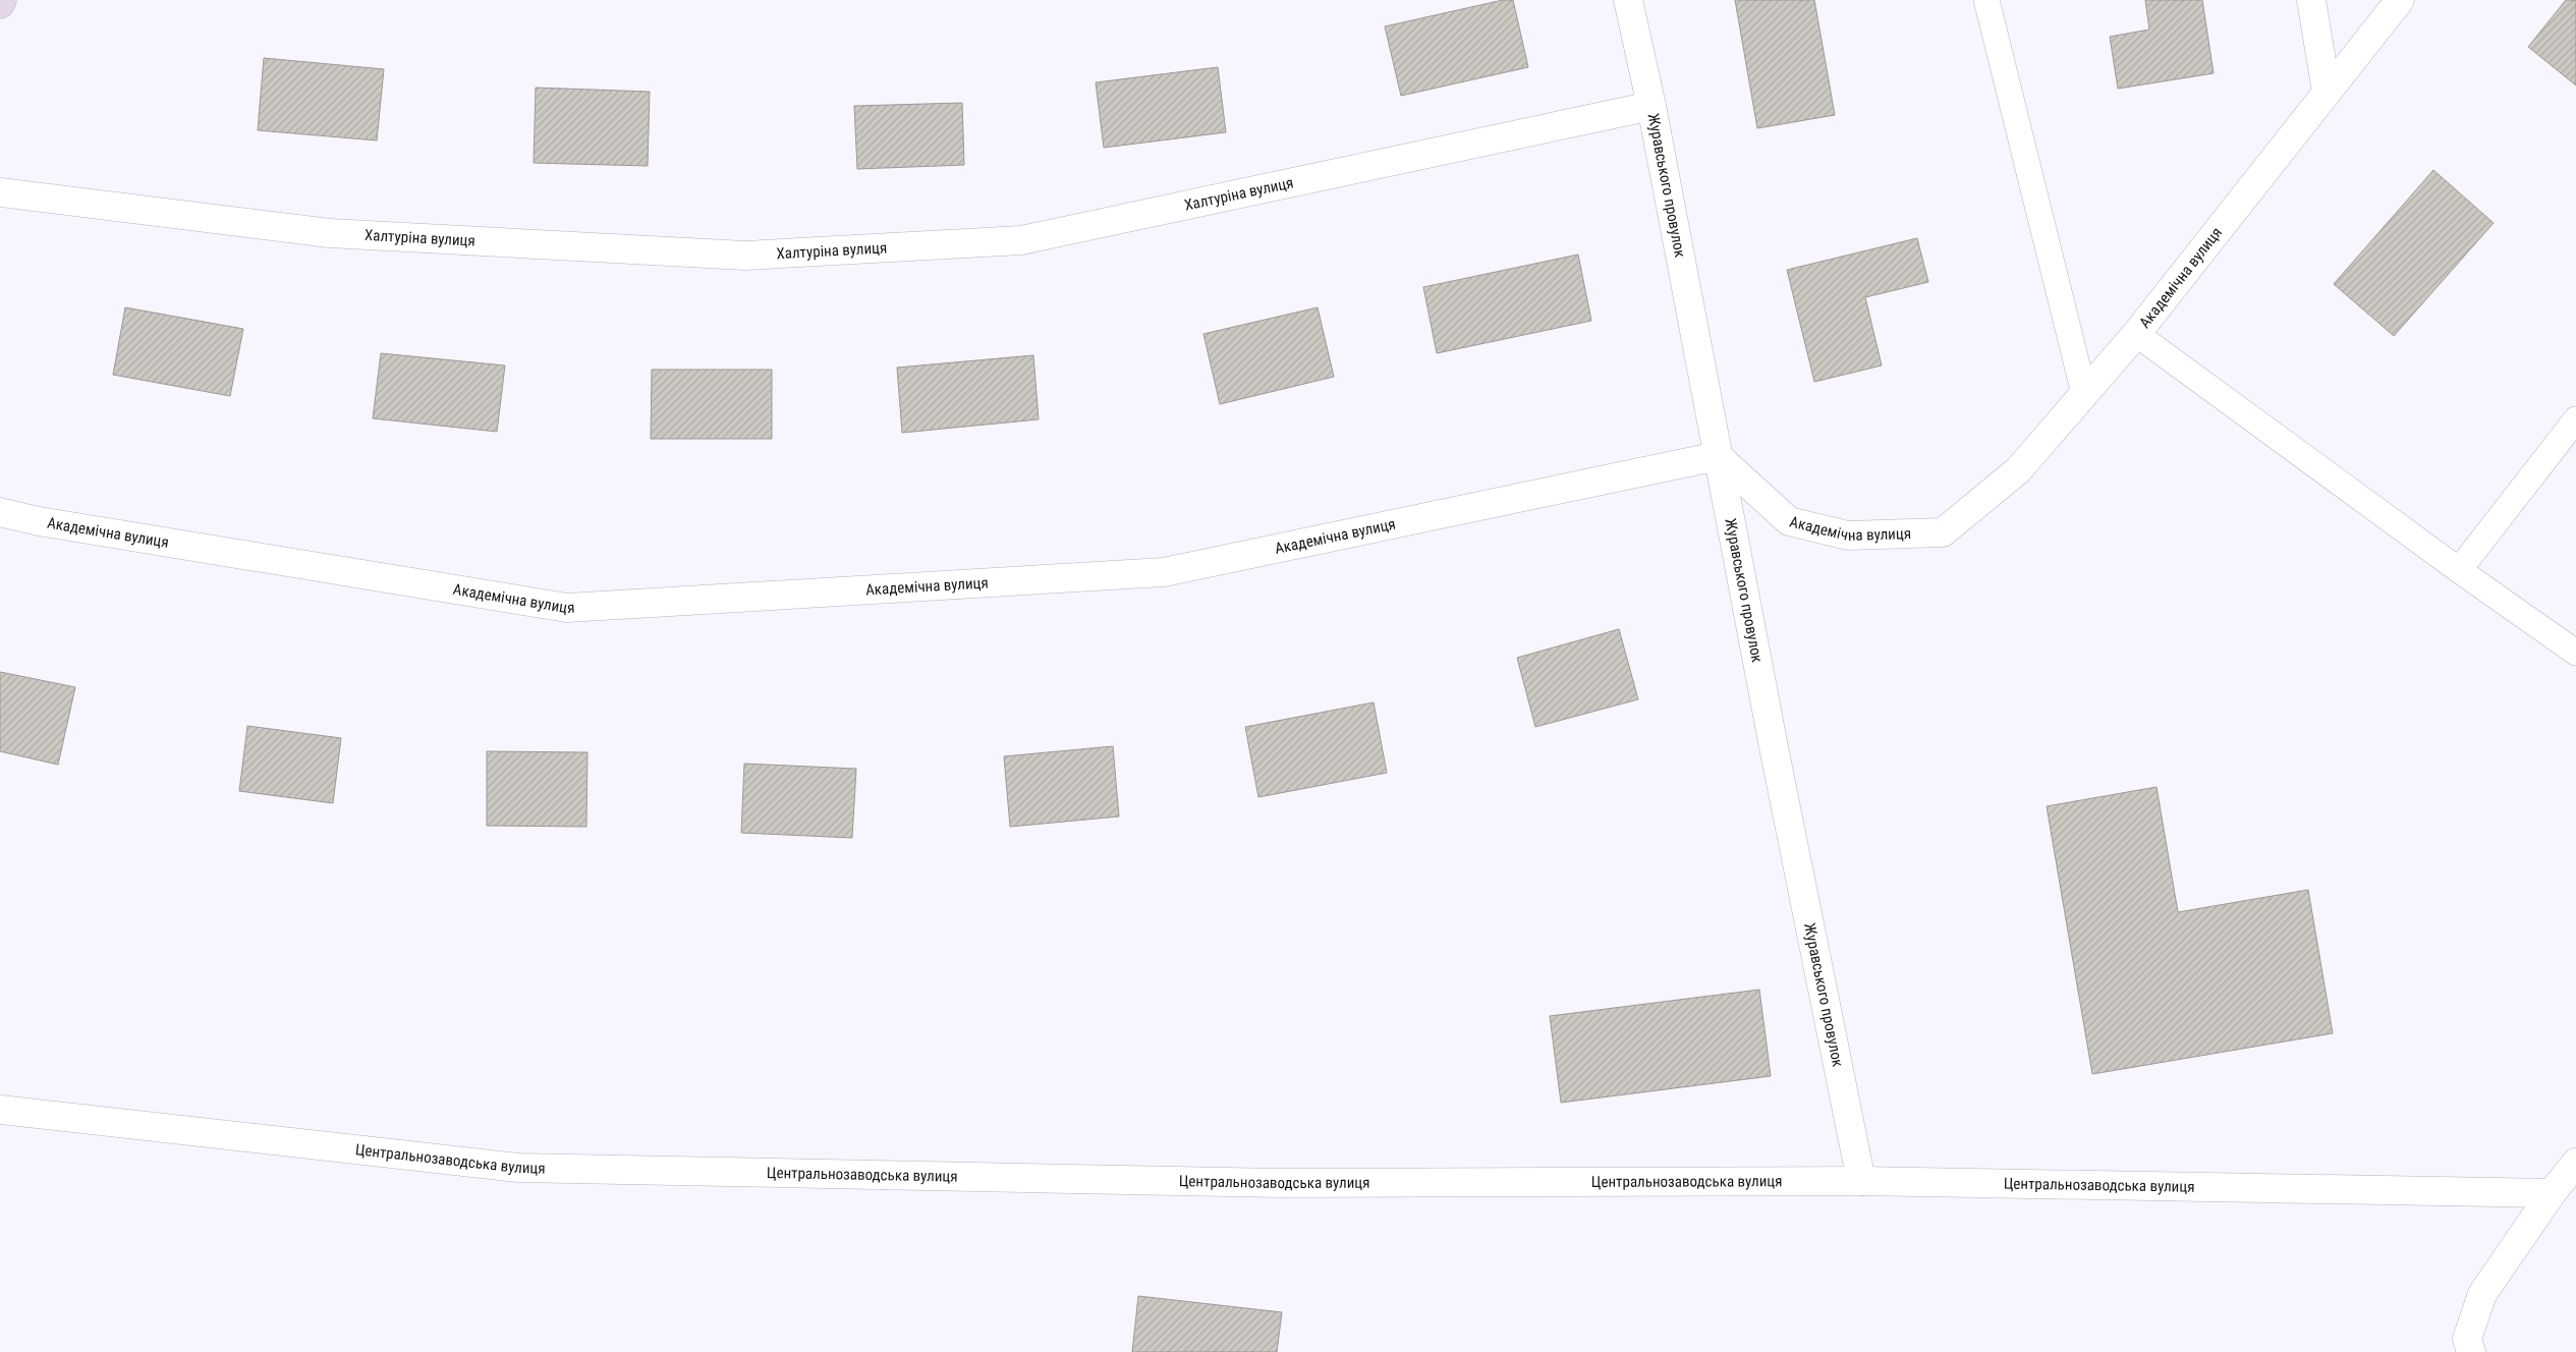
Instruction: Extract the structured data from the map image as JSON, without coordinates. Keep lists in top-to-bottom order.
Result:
{
  "streets": {
    "street": [
      "Журавського провулок",
      "Халтуріна вулиця",
      "Академічна вулиця",
      "Центральнозаводська вулиця"
    ]
  },
  "crossings": [
    ["Журавського провулок", "Халтуріна вулиця"],
    ["Журавського провулок", "Академічна вулиця"],
    ["Журавського провулок", "Центральнозаводська вулиця"]
  ]
}
